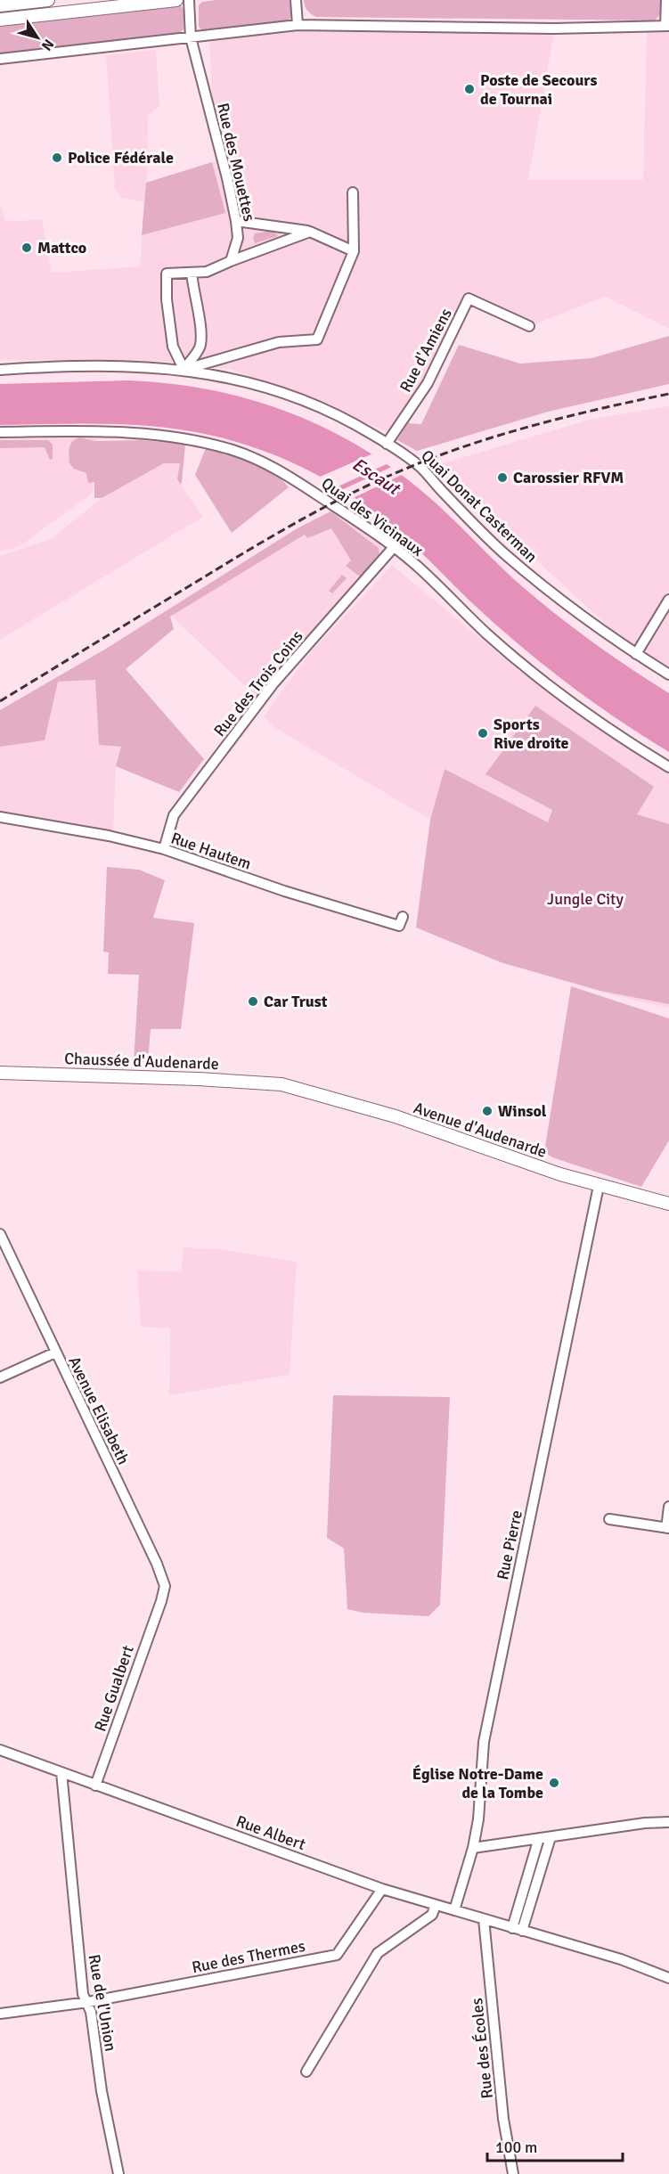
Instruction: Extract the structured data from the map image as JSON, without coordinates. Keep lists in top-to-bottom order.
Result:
{
  "streets": {
    "main road": ["Chaussée d'Audenarde", "Avenue d'Audenarde"],
    "street": [
      "Rue des Mouettes",
      "Rue d'Amiens",
      "Quai Donat Casterman",
      "Quai des Vicinaux",
      "Rue des Trois Coins",
      "Rue Hautem",
      "Avenue Elisabeth",
      "Rue Pierre",
      "Rue Gualbert",
      "Rue Albert",
      "Rue des Thermes",
      "Rue de l'Union",
      "Rue des Écoles"
    ]
  },
  "crossings": [
    ["Rue d'Amiens", "Quai Donat Casterman"],
    ["Quai des Vicinaux", "Rue des Trois Coins"],
    ["Rue des Trois Coins", "Rue Hautem"],
    ["Chaussée d'Audenarde", "Avenue d'Audenarde"],
    ["Avenue d'Audenarde", "Rue Pierre"],
    ["Avenue Elisabeth", "Rue Gualbert"],
    ["Rue Pierre", "Rue Albert"],
    ["Rue Gualbert", "Rue Albert"],
    ["Rue Albert", "Rue des Thermes"],
    ["Rue Albert", "Rue de l'Union"],
    ["Rue Albert", "Rue des Écoles"],
    ["Rue des Thermes", "Rue de l'Union"]
  ],
  "water": ["Escaut"],
  "parks": ["Jungle City"],
  "places": [
    "Poste de Secours de Tournai",
    "Police Fédérale",
    "Mattco",
    "Carossier RFVM",
    "Sports Rive droite",
    "Car Trust",
    "Winsol",
    "Église Notre-Dame de la Tombe"
  ],
  "scale_bar": "100 m",
  "north": "bottom right"
}
